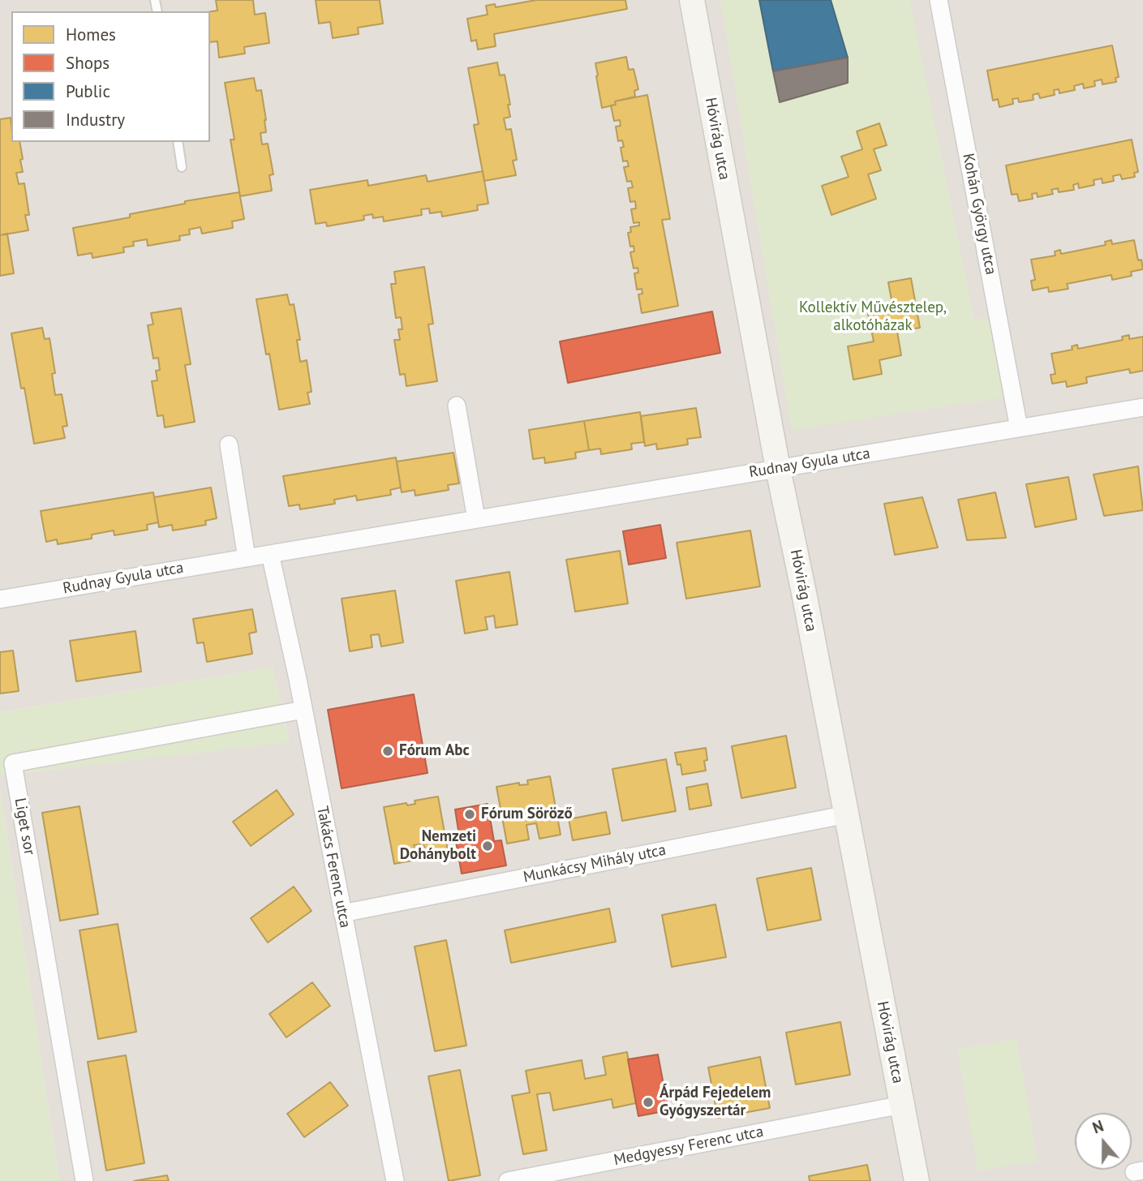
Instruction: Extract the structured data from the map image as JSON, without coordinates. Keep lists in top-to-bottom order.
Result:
{
  "streets": {
    "street": [
      "Hóvirág utca",
      "Kohán György utca",
      "Rudnay Gyula utca",
      "Liget sor",
      "Munkácsy Mihály utca",
      "Takács Ferenc utca",
      "Medgyessy Ferenc utca"
    ]
  },
  "crossings": [
    ["Hóvirág utca", "Rudnay Gyula utca"],
    ["Hóvirág utca", "Munkácsy Mihály utca"],
    ["Hóvirág utca", "Medgyessy Ferenc utca"],
    ["Kohán György utca", "Rudnay Gyula utca"],
    ["Rudnay Gyula utca", "Takács Ferenc utca"],
    ["Liget sor", "Takács Ferenc utca"],
    ["Munkácsy Mihály utca", "Takács Ferenc utca"]
  ],
  "parks": ["Kollektív Művésztelep, alkotóházak"],
  "places": [
    "Fórum Abc",
    "Fórum Söröző",
    "Nemzeti Dohánybolt",
    "Árpád Fejedelem Gyógyszertár"
  ],
  "legend": [
    "Homes",
    "Shops",
    "Public",
    "Industry"
  ],
  "north": "top"
}
